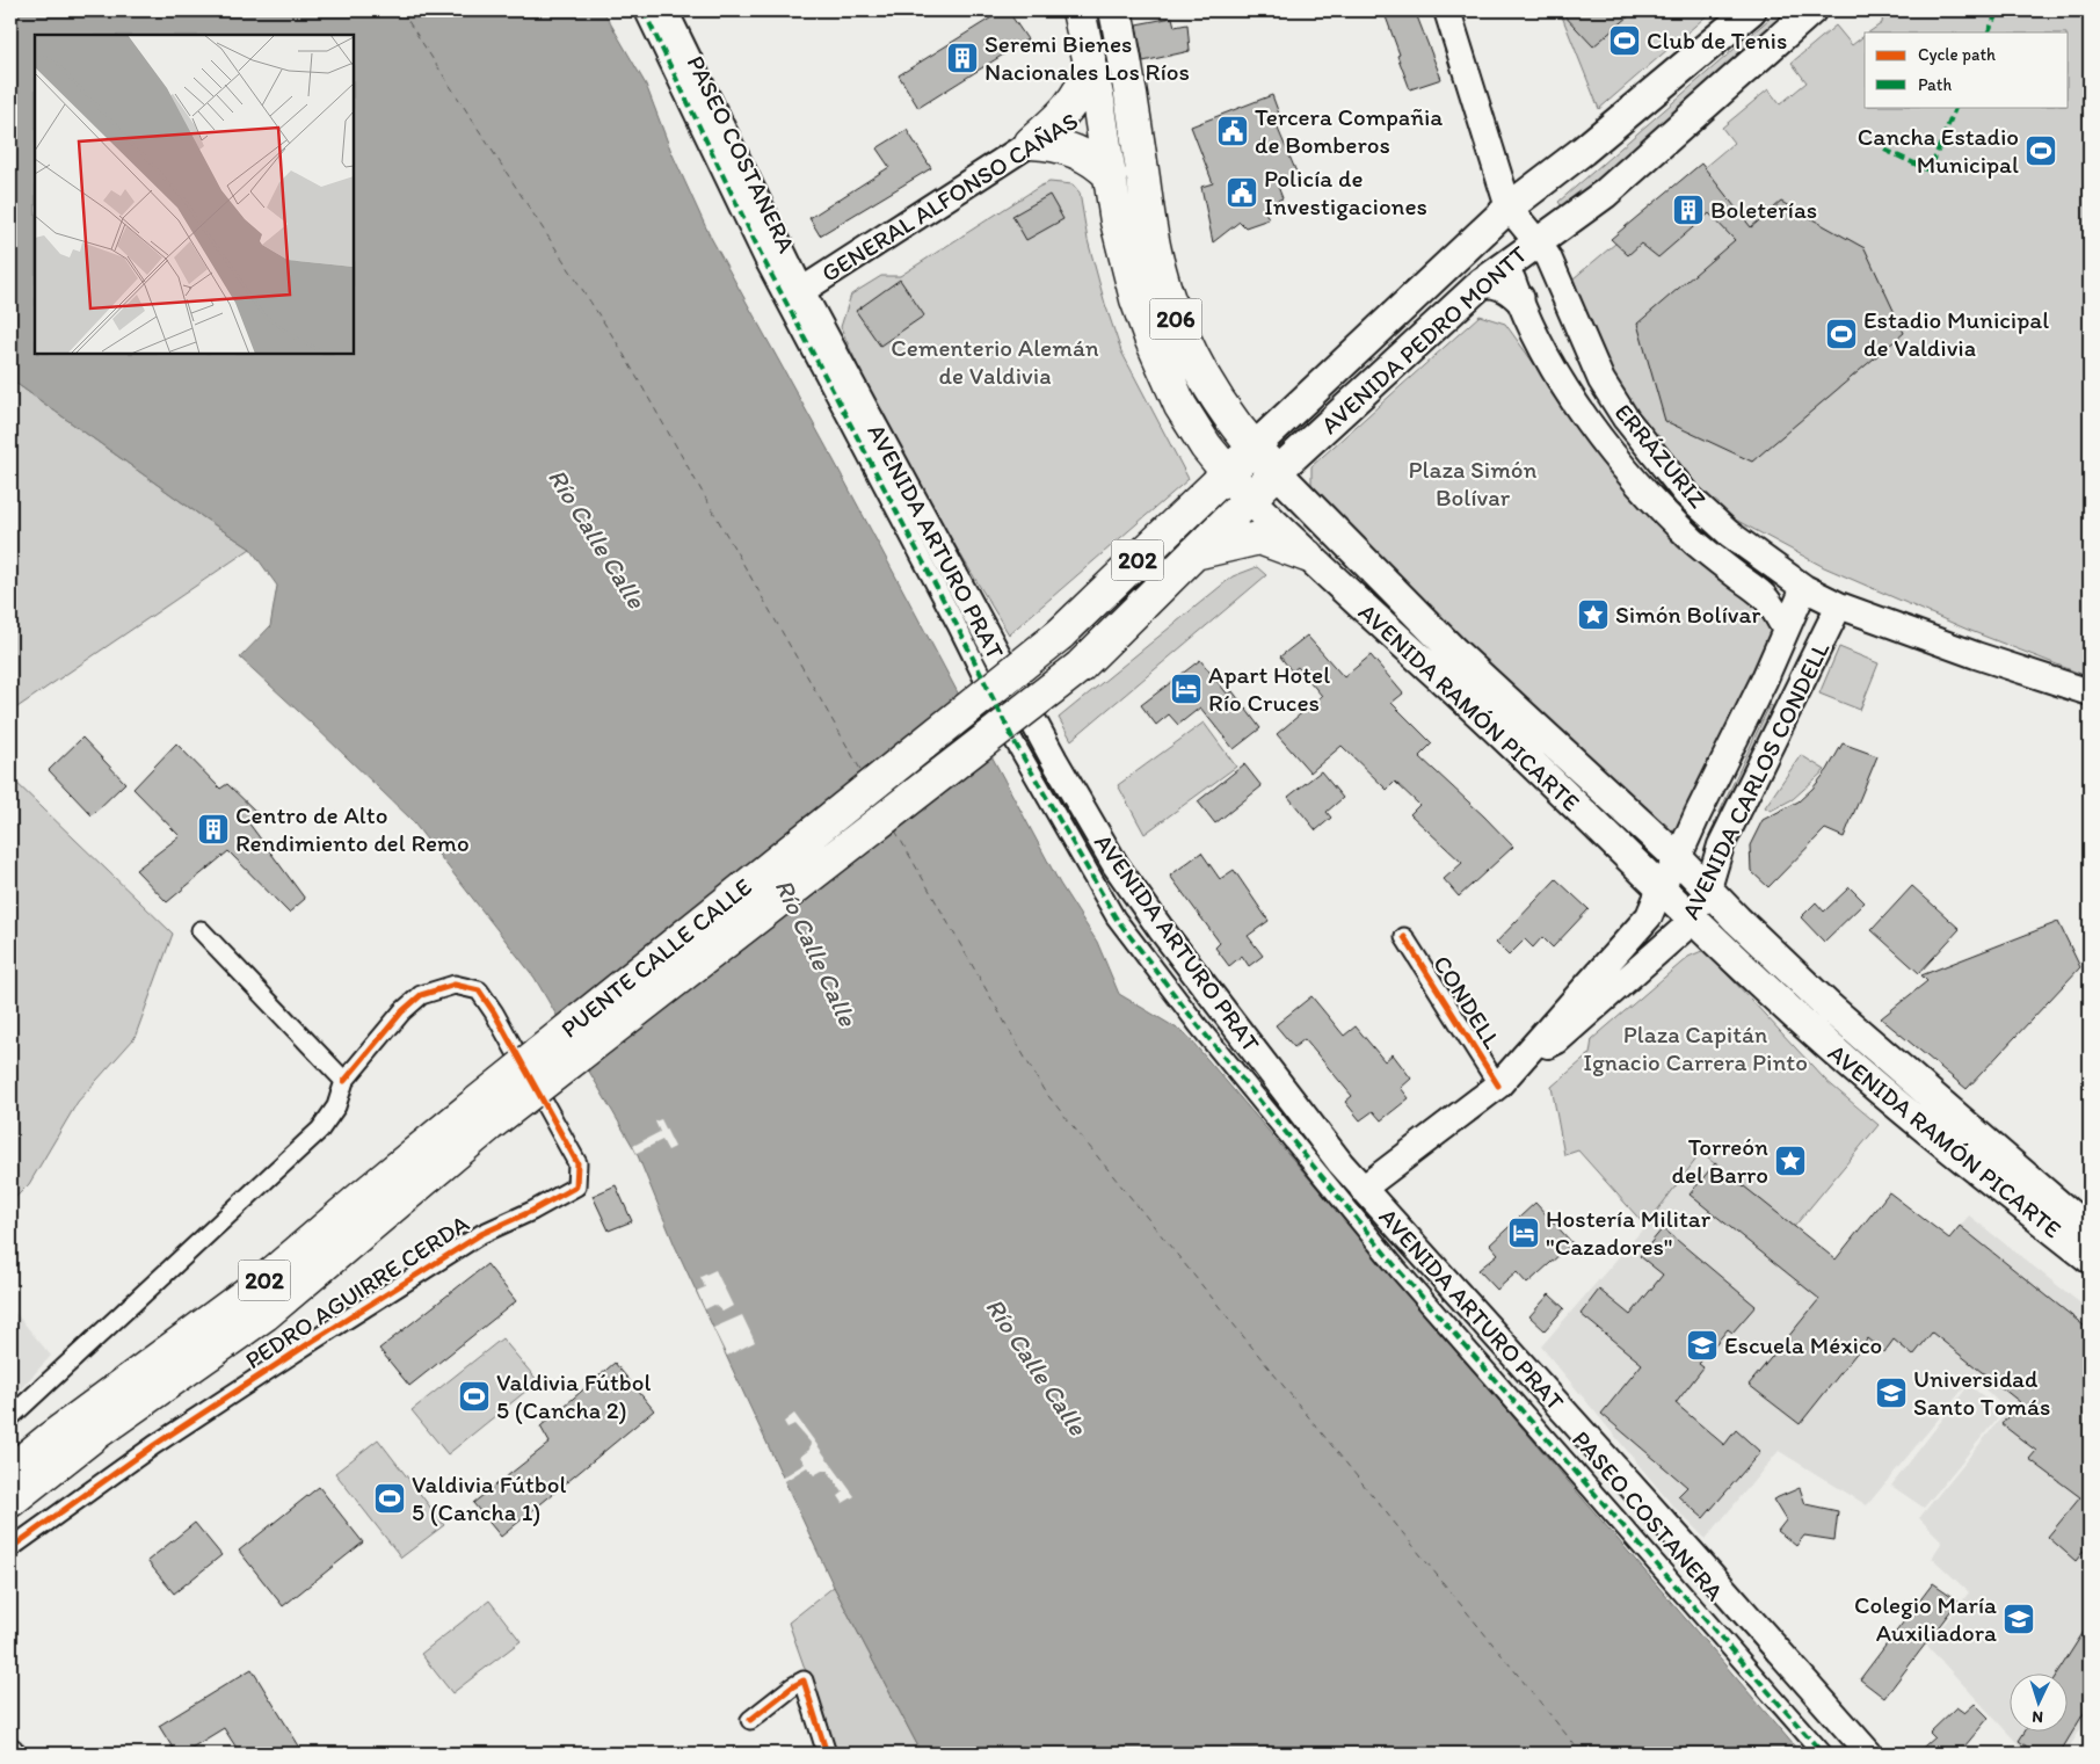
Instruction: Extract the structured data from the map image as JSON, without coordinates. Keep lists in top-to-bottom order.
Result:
{
  "streets": {
    "highway": [
      "206",
      "AVENIDA PEDRO MONTT",
      "202",
      "AVENIDA RAMÓN PICARTE",
      "PUENTE CALLE CALLE",
      "PEDRO AGUIRRE CERDA"
    ],
    "main road": [
      "GENERAL ALFONSO CAÑAS",
      "ERRÁZURIZ",
      "AVENIDA ARTURO PRAT",
      "AVENIDA CARLOS CONDELL"
    ],
    "street": ["PASEO COSTANERA", "CONDELL"]
  },
  "crossings": [
    ["GENERAL ALFONSO CAÑAS", "AVENIDA ARTURO PRAT"],
    ["GENERAL ALFONSO CAÑAS", "AVENIDA RAMÓN PICARTE"],
    ["AVENIDA PEDRO MONTT", "ERRÁZURIZ"],
    ["AVENIDA PEDRO MONTT", "AVENIDA RAMÓN PICARTE"],
    ["AVENIDA PEDRO MONTT", "PUENTE CALLE CALLE"],
    ["ERRÁZURIZ", "AVENIDA CARLOS CONDELL"],
    ["AVENIDA ARTURO PRAT", "AVENIDA CARLOS CONDELL"],
    ["202", "PUENTE CALLE CALLE"],
    ["202", "PEDRO AGUIRRE CERDA"],
    ["AVENIDA RAMÓN PICARTE", "AVENIDA CARLOS CONDELL"],
    ["AVENIDA CARLOS CONDELL", "CONDELL"],
    ["PUENTE CALLE CALLE", "PEDRO AGUIRRE CERDA"]
  ],
  "water": ["Río Calle Calle"],
  "parks": ["Cementerio Alemán de Valdivia", "Plaza Simón Bolívar", "Plaza Capitán Ignacio Carrera Pinto"],
  "places": {
    "sports": [
      "Club de Tenis",
      "Cancha Estadio Municipal",
      "Estadio Municipal de Valdivia",
      "Valdivia Fútbol 5 (Cancha 2)",
      "Valdivia Fútbol 5 (Cancha 1)"
    ],
    "building": ["Seremi Bienes Nacionales Los Ríos", "Boleterías", "Centro de Alto Rendimiento del Remo"],
    "public building": ["Tercera Compañia de Bomberos", "Policía de Investigaciones"],
    "place": ["Simón Bolívar", "Torreón del Barro"],
    "hotel": ["Apart Hotel Río Cruces", "Hostería Militar \"Cazadores\""],
    "school or university": ["Escuela México", "Universidad Santo Tomás", "Colegio María Auxiliadora"]
  },
  "legend": ["Cycle path", "Path"],
  "north": "bottom"
}
